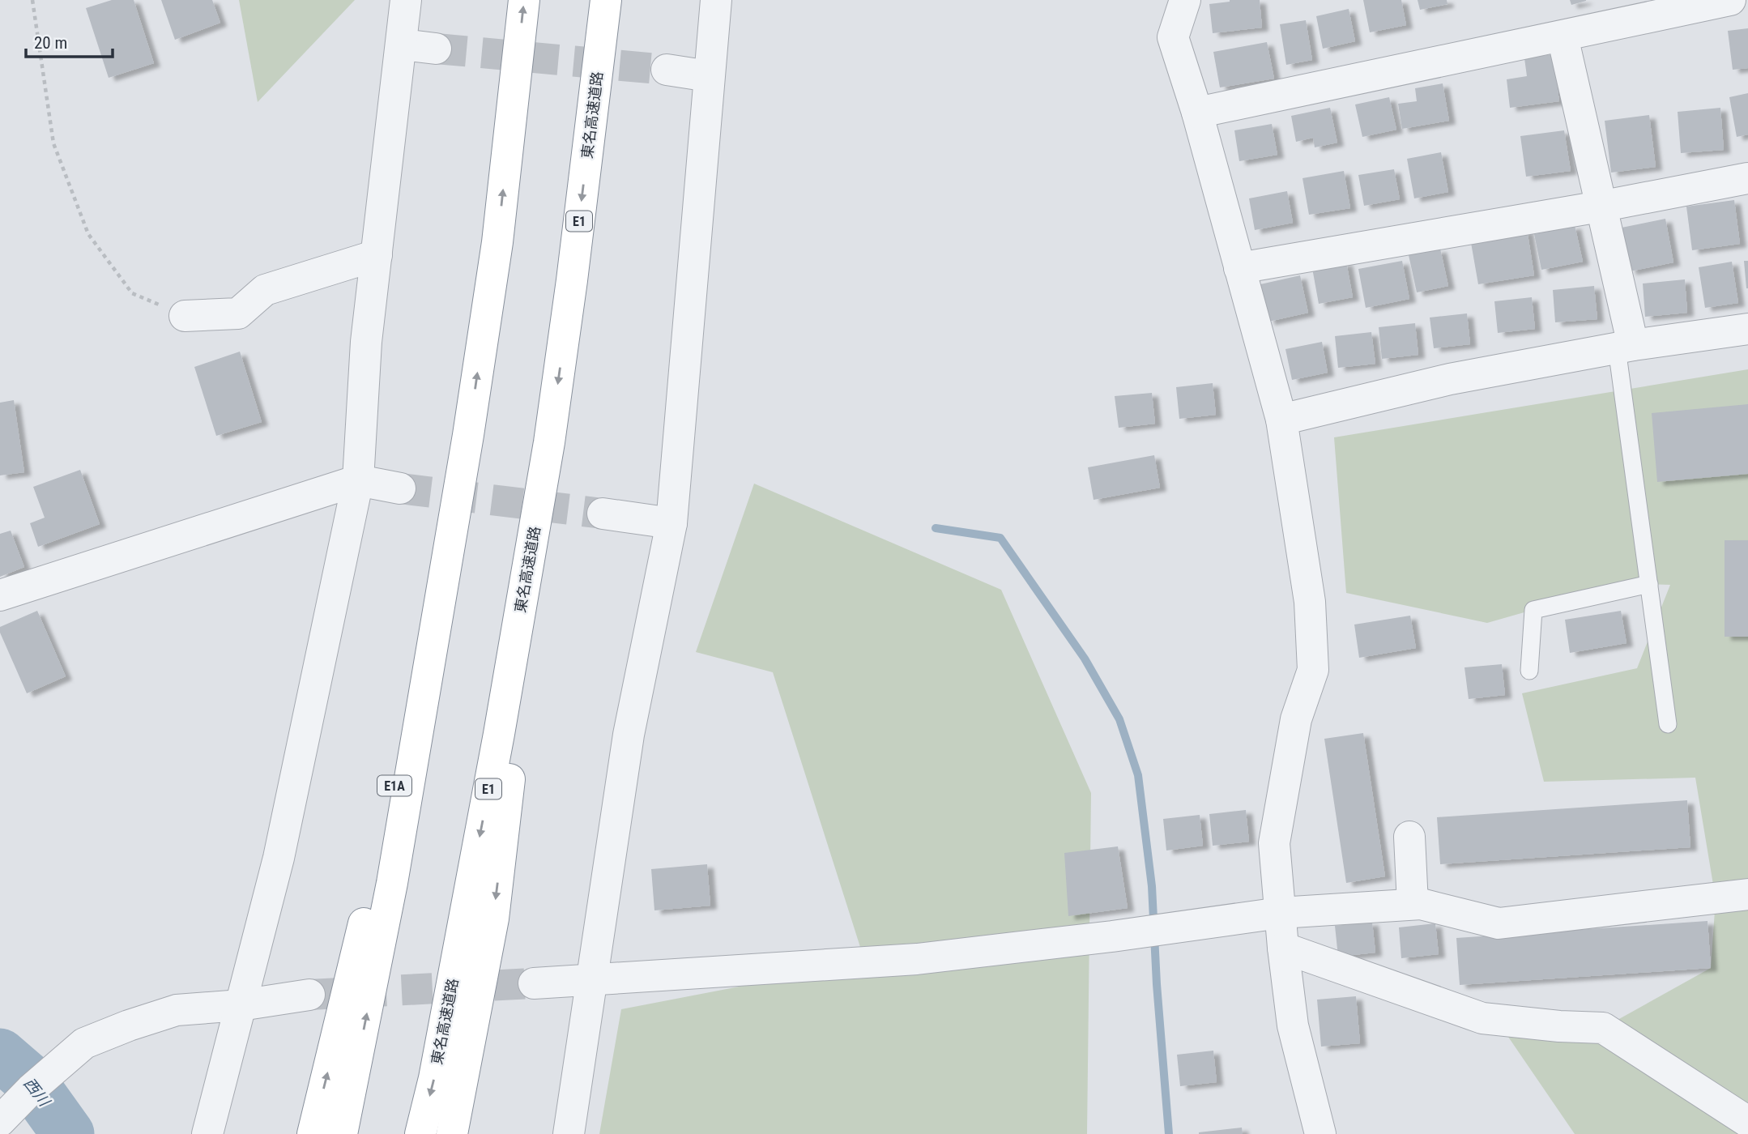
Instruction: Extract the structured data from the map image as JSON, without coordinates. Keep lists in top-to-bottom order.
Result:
{
  "streets": {
    "highway": ["東名高速道路", "E1", "E1A"]
  },
  "water": ["西川"],
  "scale_bar": "20 m"
}
